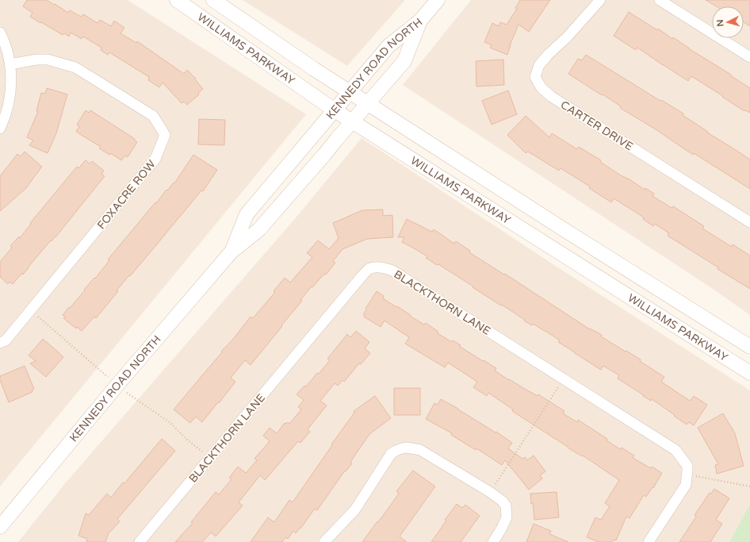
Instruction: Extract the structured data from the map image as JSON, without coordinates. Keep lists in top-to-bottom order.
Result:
{
  "streets": {
    "main road": ["WILLIAMS PARKWAY", "KENNEDY ROAD NORTH"],
    "street": ["CARTER DRIVE", "FOXACRE ROW", "BLACKTHORN LANE"]
  },
  "crossings": [
    ["WILLIAMS PARKWAY", "KENNEDY ROAD NORTH"]
  ],
  "north": "left"
}
